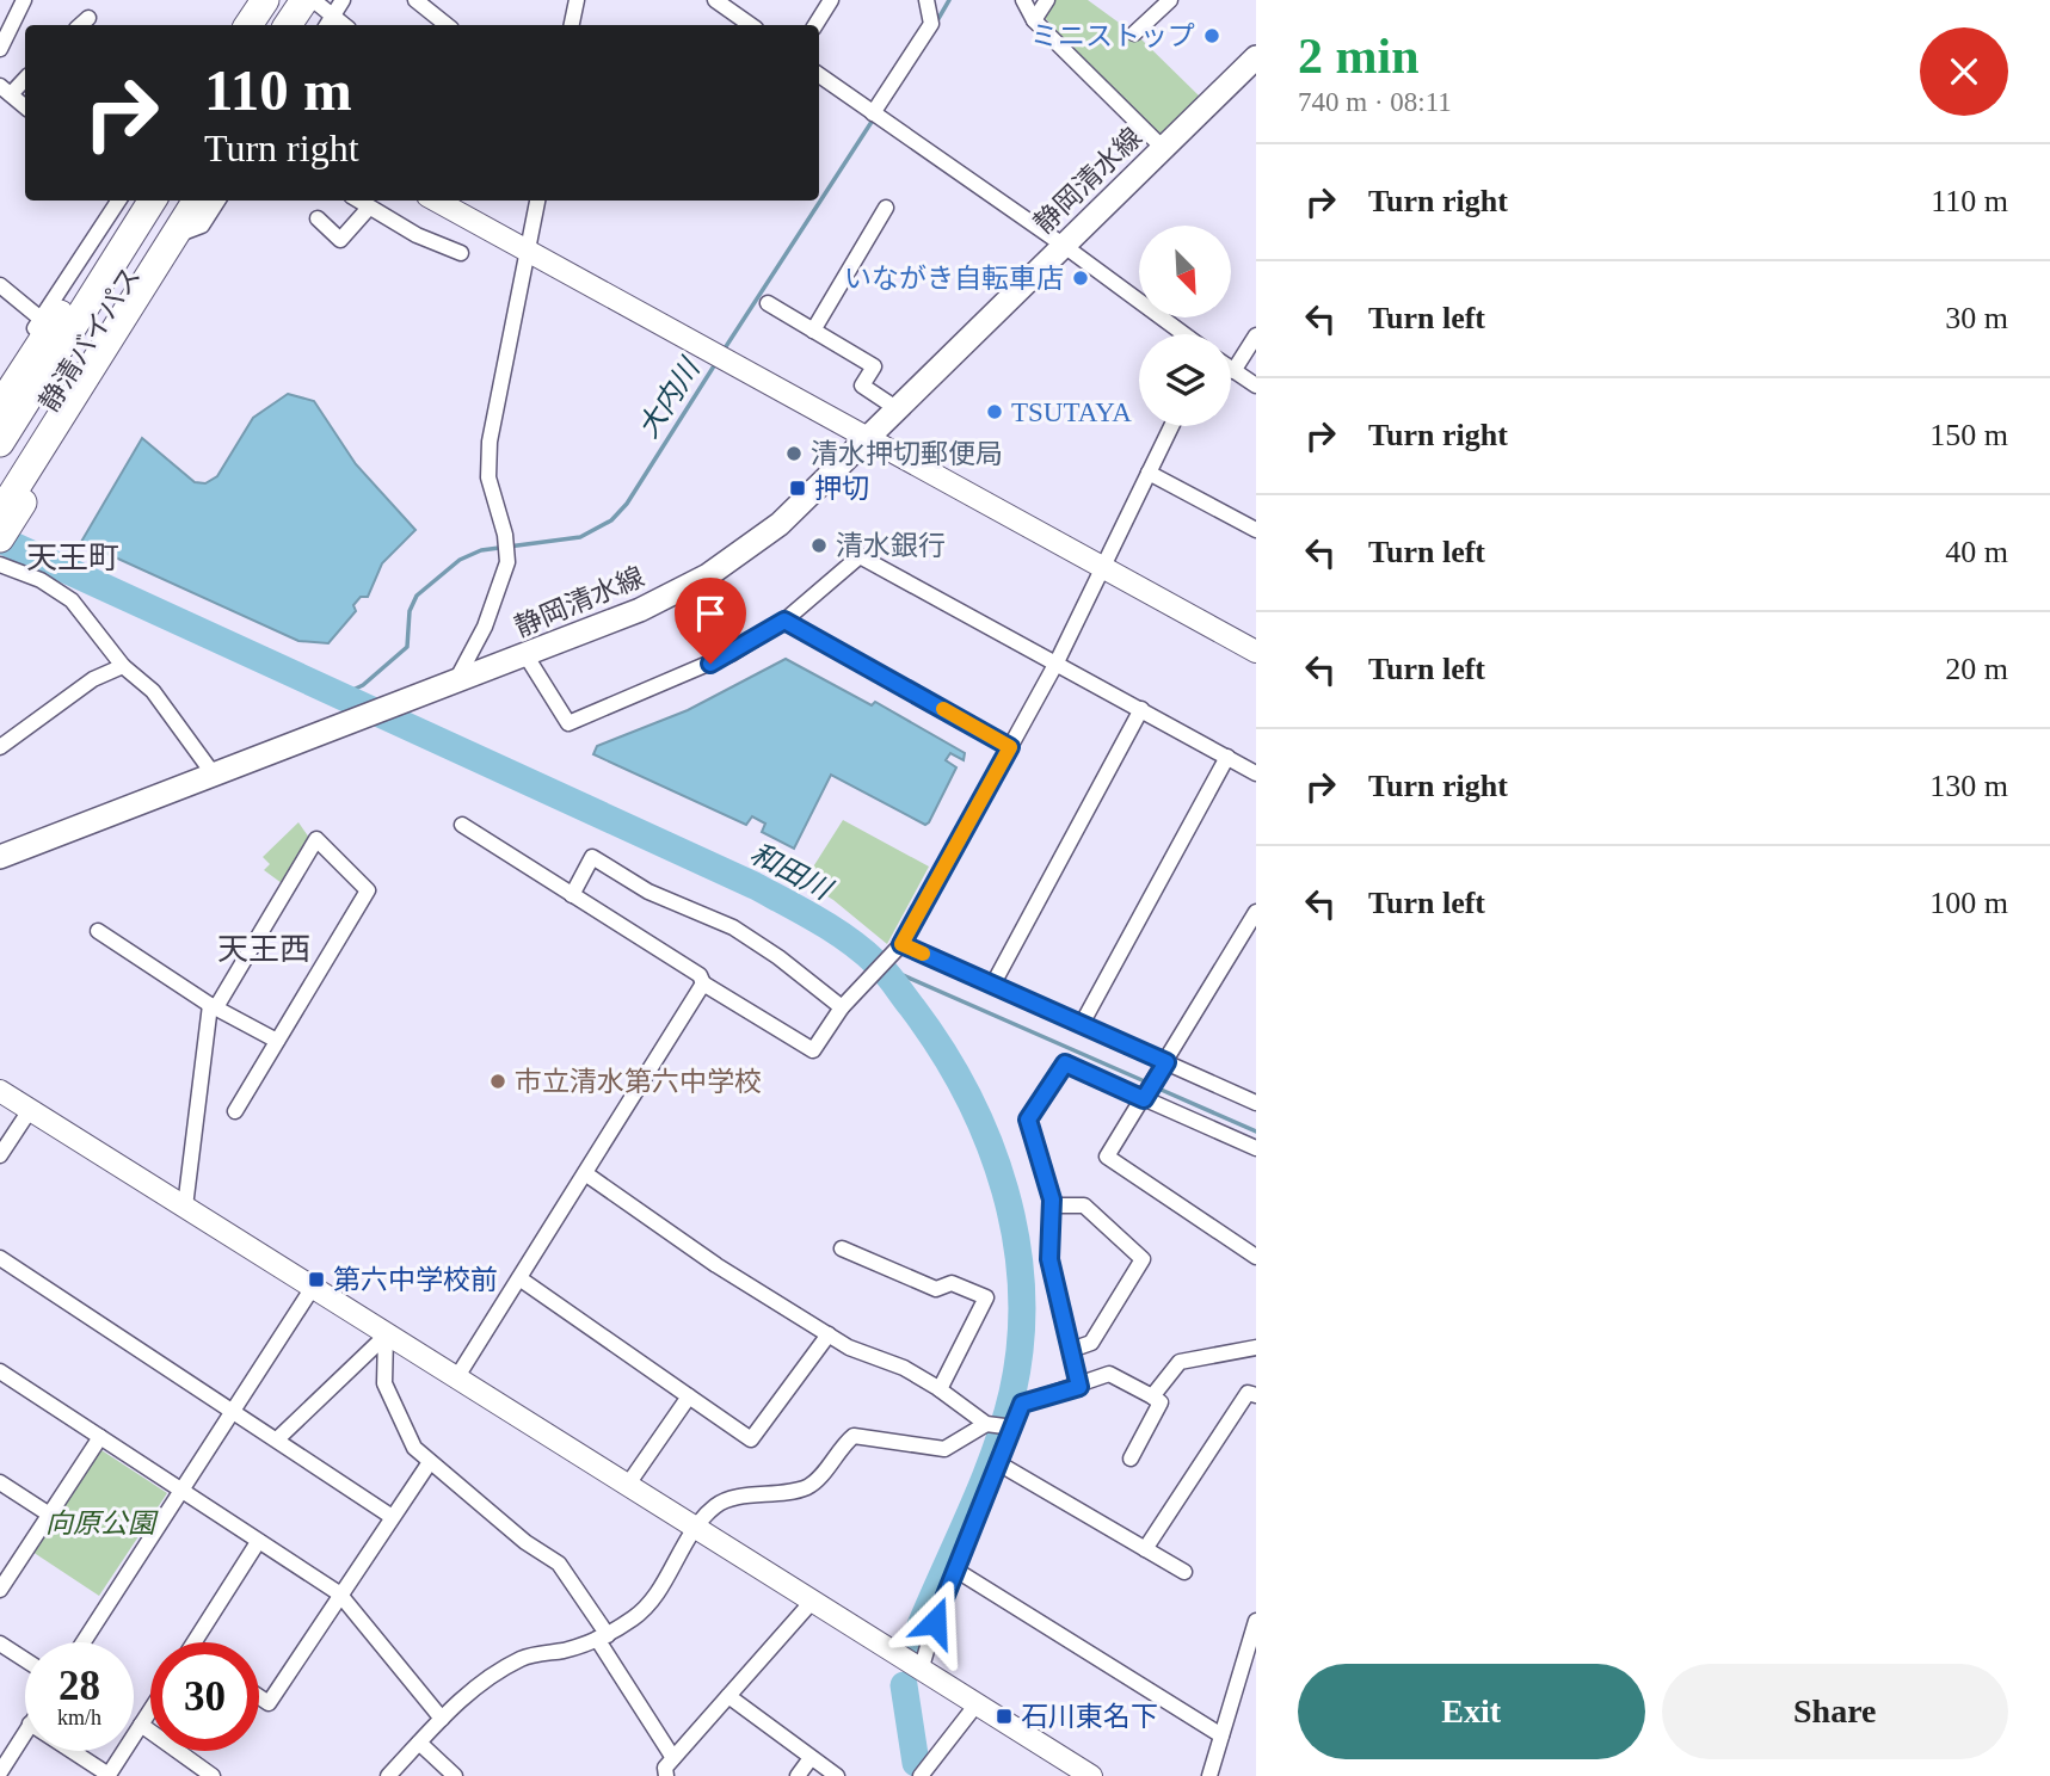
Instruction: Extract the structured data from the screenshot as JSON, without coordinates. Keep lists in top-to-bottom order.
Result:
{
  "streets": {
    "highway": ["静清バイパス"],
    "main road": ["静岡清水線"]
  },
  "districts": ["天王町", "天王西"],
  "water": ["大内川", "和田川"],
  "parks": ["向原公園"],
  "places": {
    "other": [
      "ミニストップ",
      "いながき自転車店",
      "TSUTAYA",
      "清水押切郵便局",
      "清水銀行",
      "市立清水第六中学校"
    ],
    "transit": ["押切", "第六中学校前", "石川東名下"]
  },
  "north": "bottom right",
  "page": {
    "heading": ["2 min", "740 m · 08:11"],
    "turn": ["110 m", "Turn right"],
    "list": [
      {
        "name": "Turn right",
        "value": "110 m"
      },
      {
        "name": "Turn left",
        "value": "30 m"
      },
      {
        "name": "Turn right",
        "value": "150 m"
      },
      {
        "name": "Turn left",
        "value": "40 m"
      },
      {
        "name": "Turn left",
        "value": "20 m"
      },
      {
        "name": "Turn right",
        "value": "130 m"
      },
      {
        "name": "Turn left",
        "value": "100 m"
      }
    ],
    "speed": "28 km/h",
    "limit": "30",
    "buttons": ["Exit", "Share"]
  }
}
